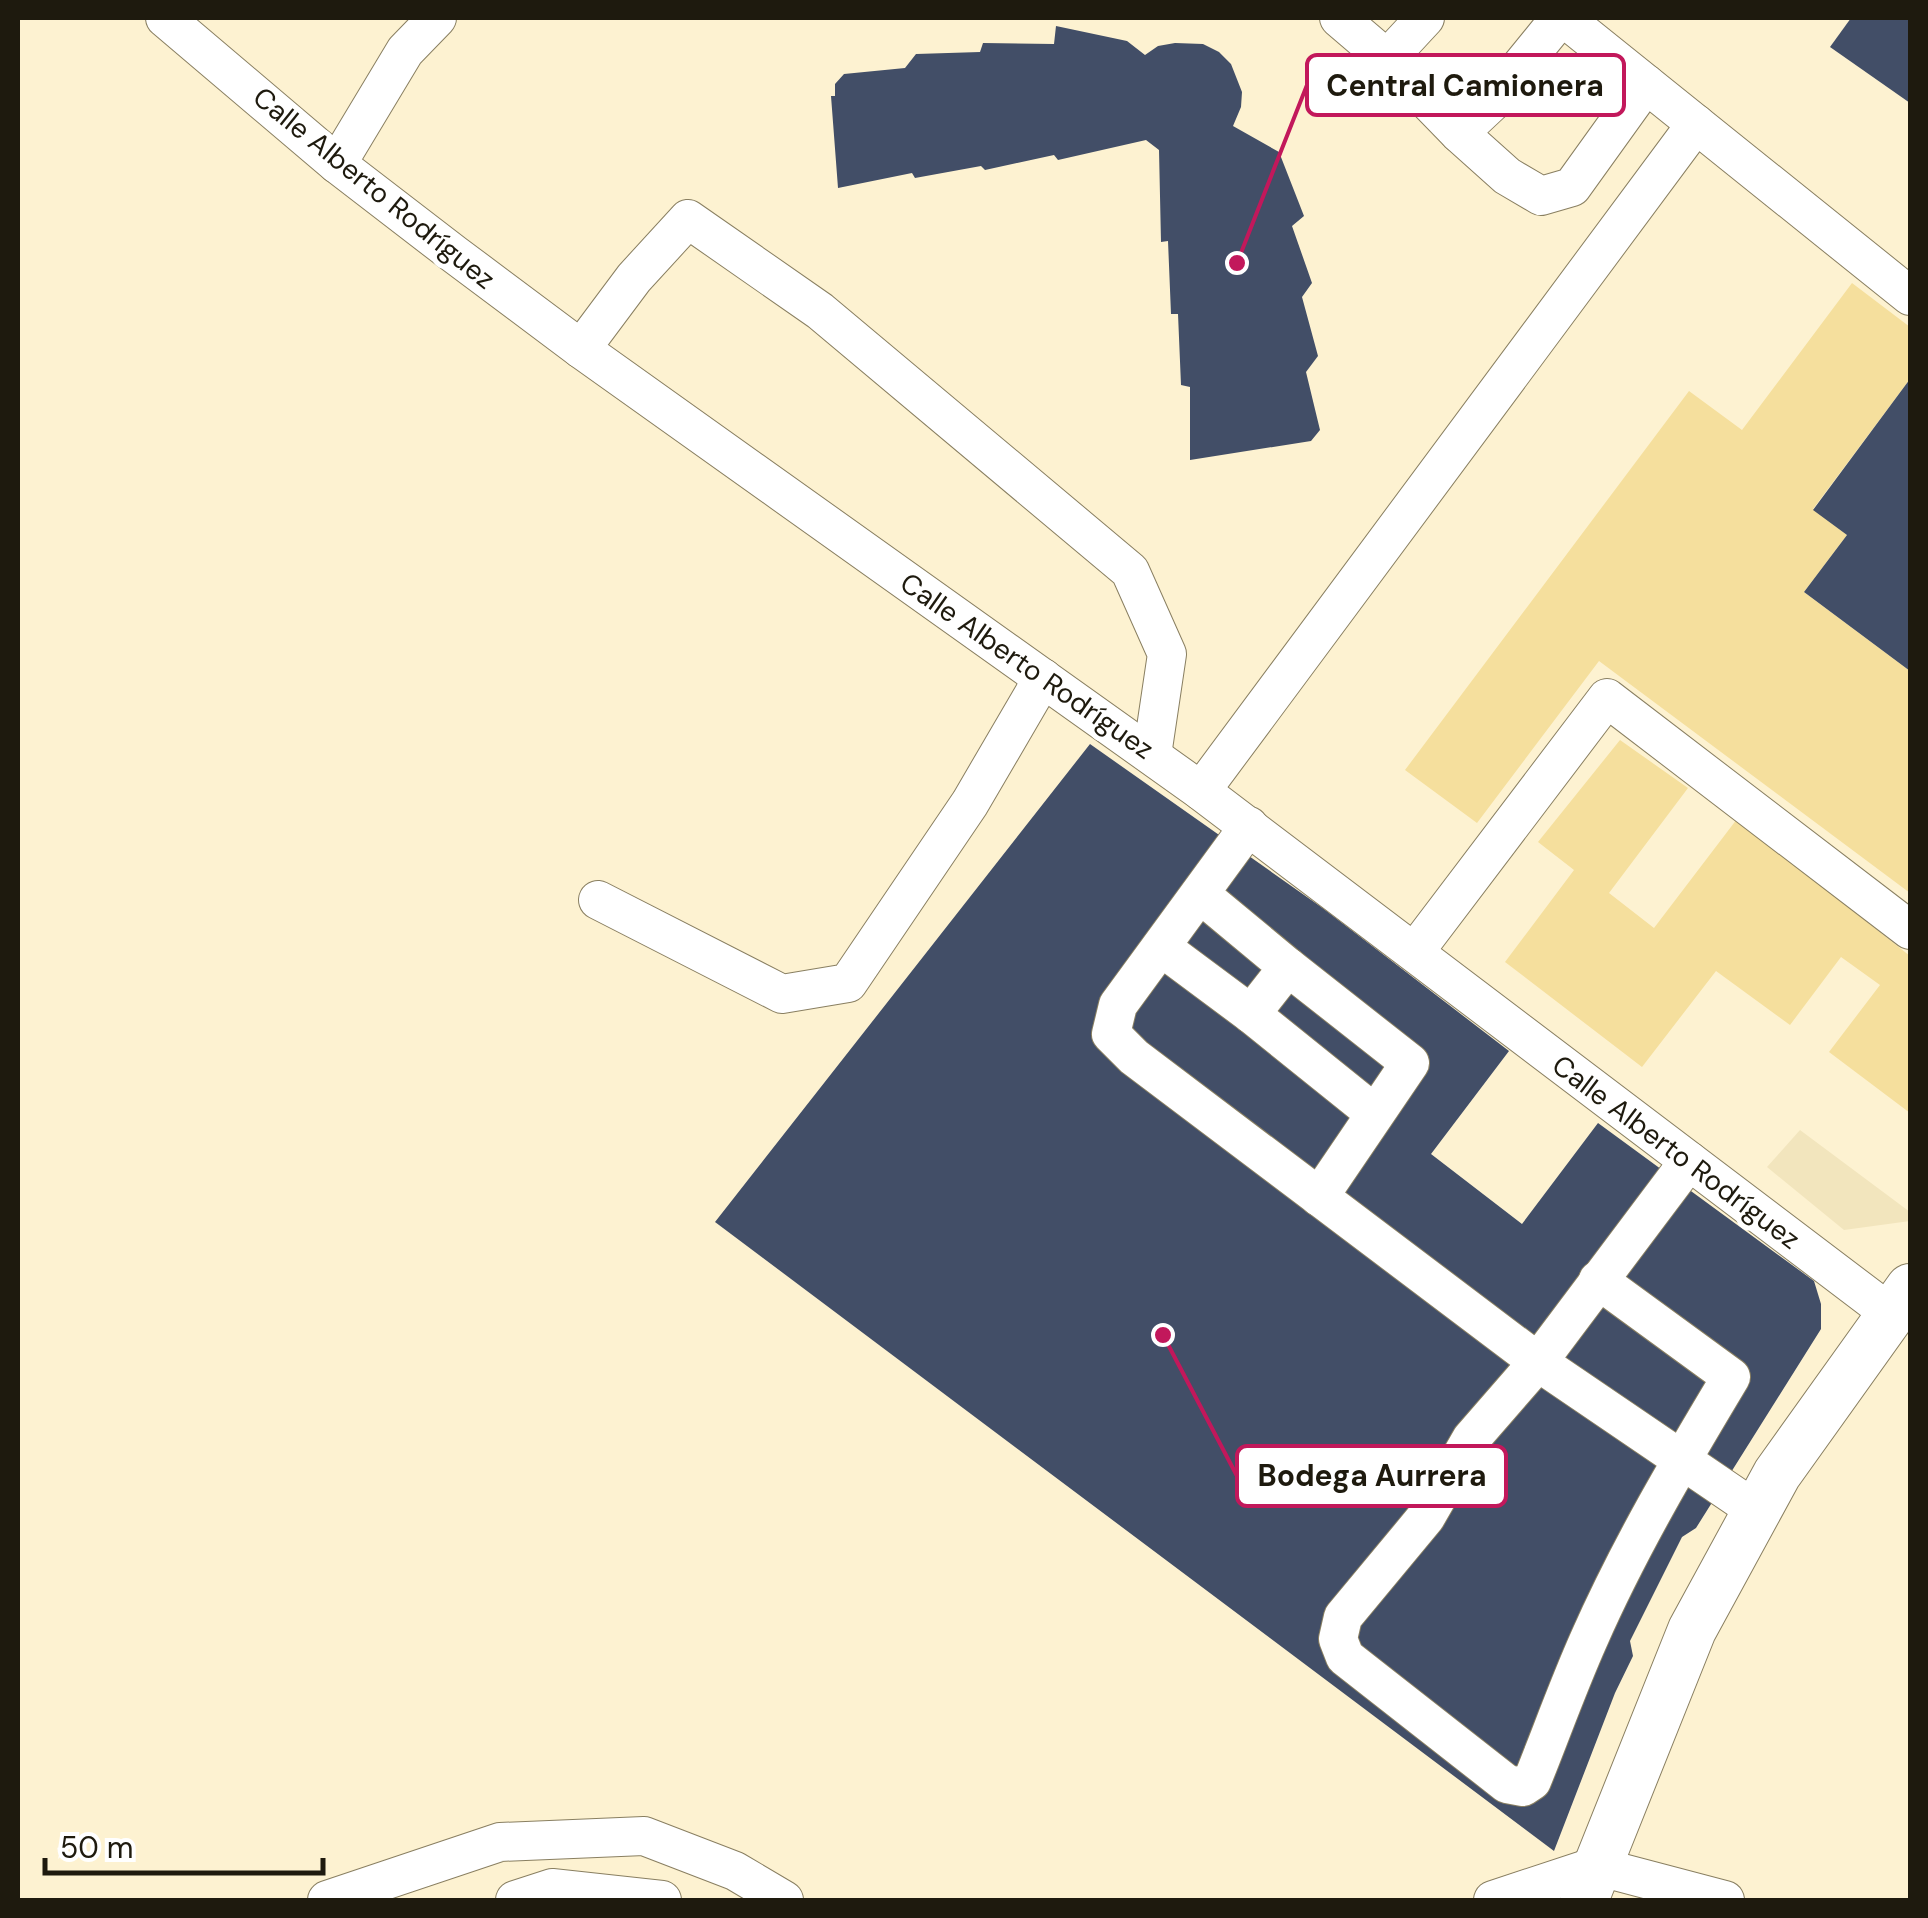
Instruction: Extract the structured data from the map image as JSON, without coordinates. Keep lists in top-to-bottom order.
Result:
{
  "streets": {
    "street": ["Calle Alberto Rodríguez"]
  },
  "places": ["Central Camionera", "Bodega Aurrera"],
  "scale_bar": "50 m"
}
